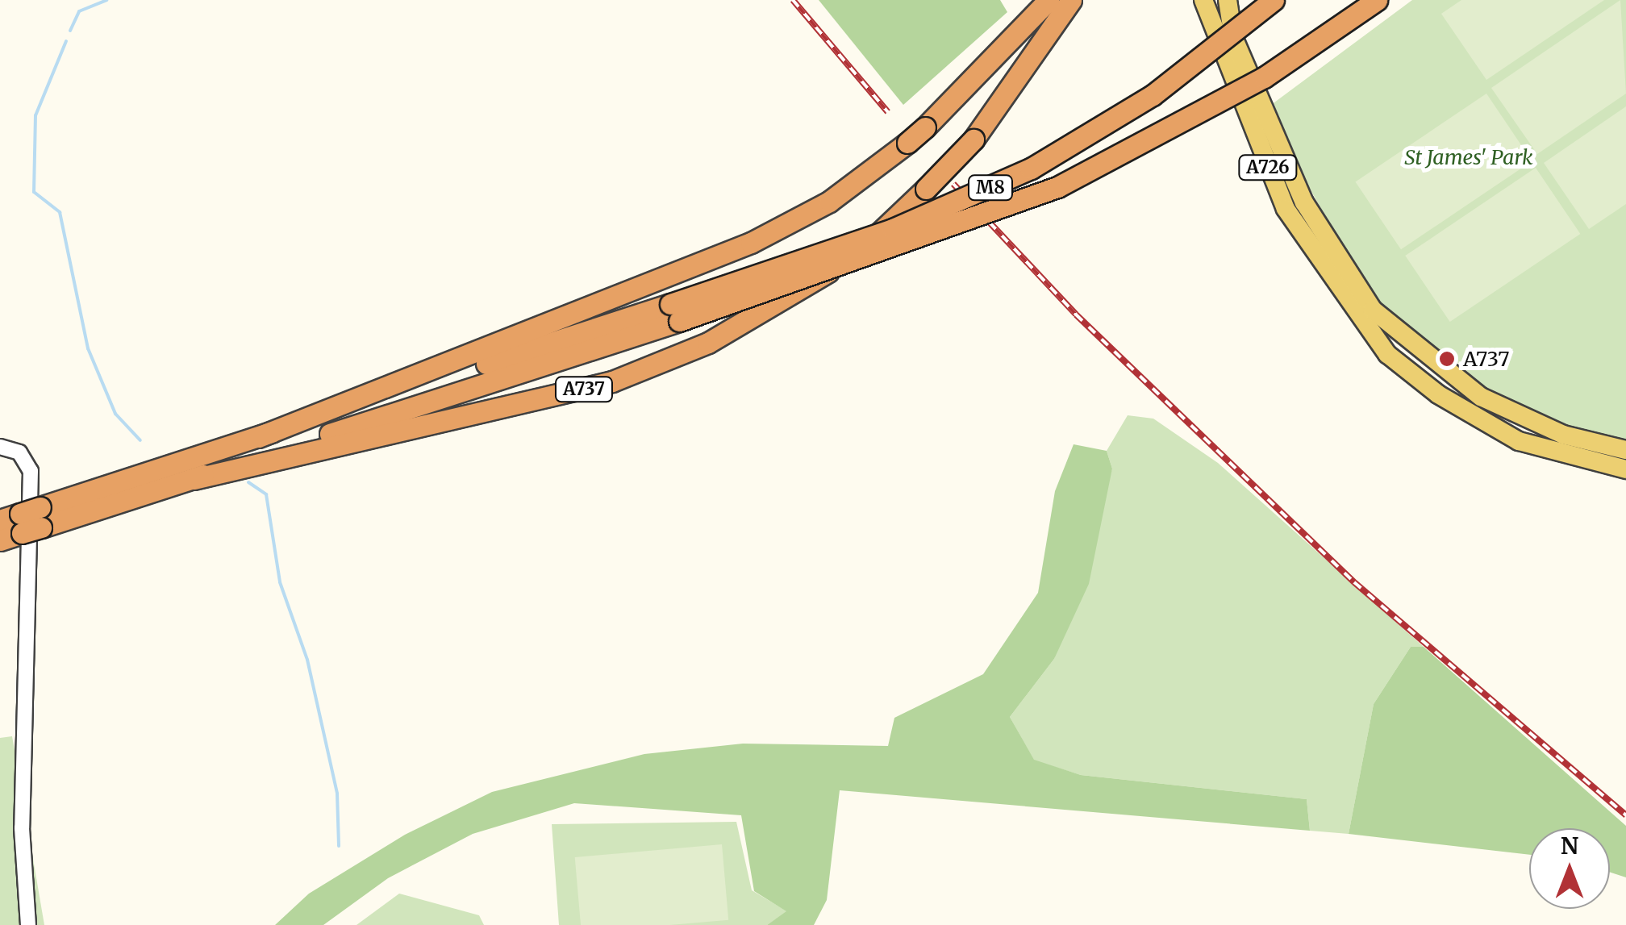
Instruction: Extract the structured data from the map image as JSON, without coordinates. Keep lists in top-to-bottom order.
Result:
{
  "streets": {
    "highway": ["M8", "A737"],
    "main road": ["A726"]
  },
  "crossings": [
    ["M8", "A737"]
  ],
  "parks": ["St James' Park"],
  "places": ["A737"],
  "north": "top"
}
